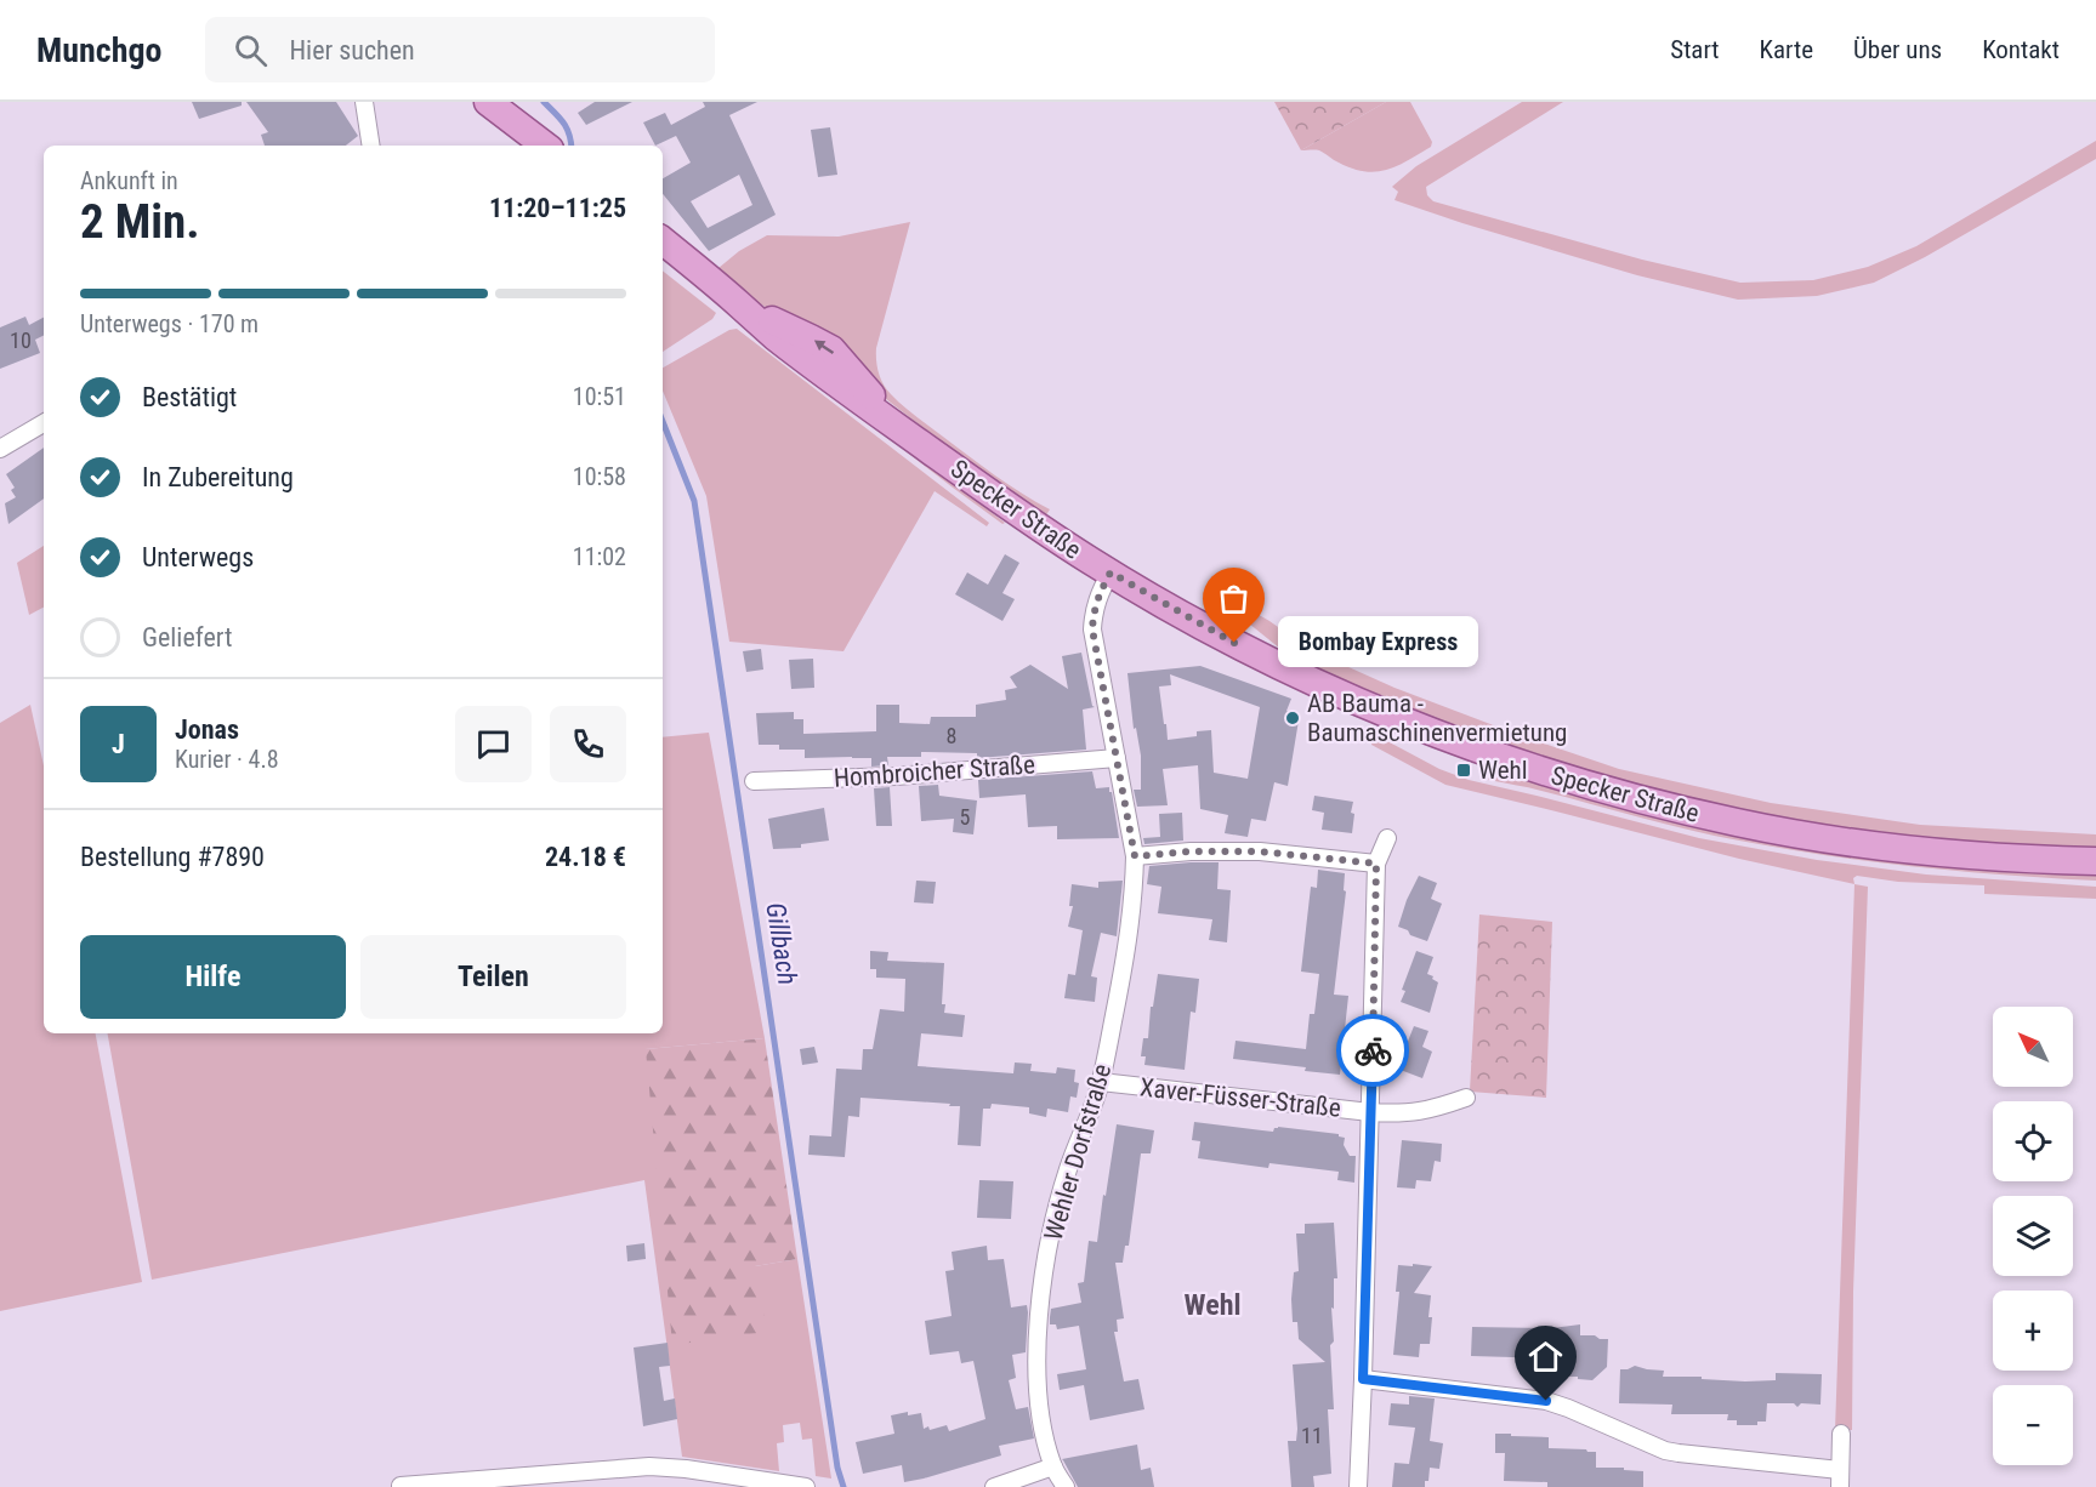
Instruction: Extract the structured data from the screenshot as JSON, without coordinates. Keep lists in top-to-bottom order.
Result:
{
  "streets": {
    "main road": ["Specker Straße"],
    "street": ["Hombroicher Straße", "Xaver-Füsser-Straße", "Wehler Dorfstraße"]
  },
  "crossings": [
    ["Specker Straße", "Wehler Dorfstraße"],
    ["Hombroicher Straße", "Wehler Dorfstraße"],
    ["Xaver-Füsser-Straße", "Wehler Dorfstraße"]
  ],
  "districts": ["Wehl"],
  "water": ["Gillbach"],
  "places": {
    "other": ["Bombay Express", "AB Bauma - Baumaschinenvermietung"],
    "transit": ["Wehl"]
  },
  "house_numbers": [
    "10",
    "8",
    "5",
    "11"
  ],
  "north": "top left",
  "page": {
    "header": "Munchgo",
    "search": "Hier suchen",
    "nav": [
      "Start",
      "Karte",
      "Über uns",
      "Kontakt"
    ],
    "heading": ["2 Min.", "Ankunft in", "11:20–11:25"],
    "panel": [
      "Jonas",
      "Kurier · 4.8",
      "Bestellung #7890",
      "24.18 €"
    ],
    "bar": "Unterwegs · 170 m",
    "list": [
      ["Bestätigt", "10:51"],
      ["In Zubereitung", "10:58"],
      ["Unterwegs", "11:02"],
      "Geliefert"
    ],
    "bubble": "Bombay Express",
    "round": "J",
    "buttons": ["Hilfe", "Teilen"],
    "map_buttons": ["+", "−"]
  }
}
